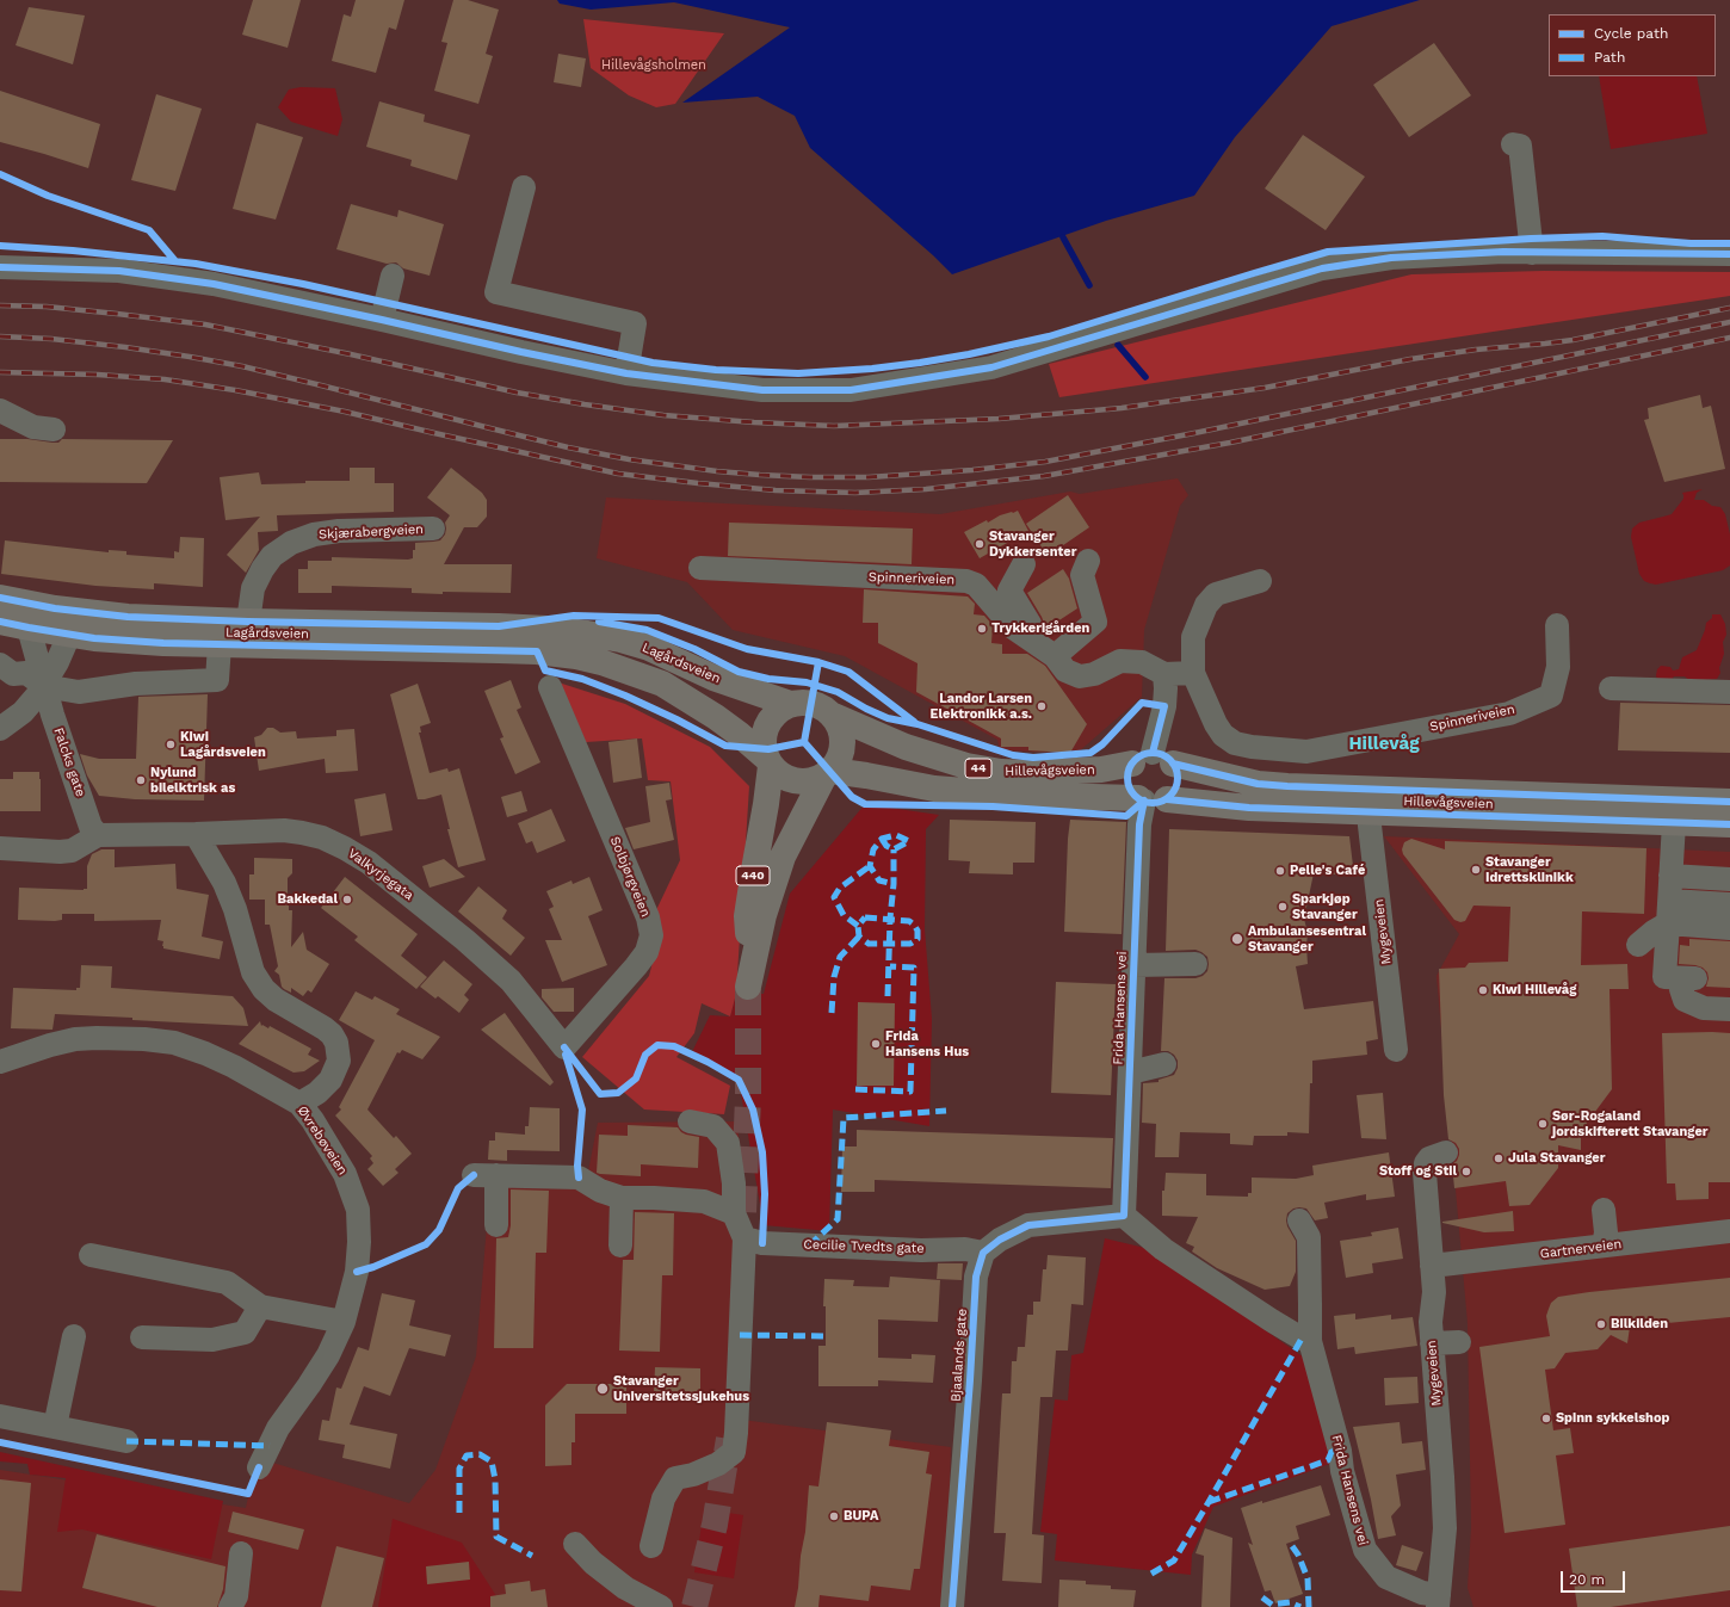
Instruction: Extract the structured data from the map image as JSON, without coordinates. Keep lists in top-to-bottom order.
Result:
{
  "streets": {
    "main road": [
      "Lagårdsveien",
      "44",
      "Hillevågsveien",
      "440"
    ],
    "street": [
      "Skjærabergveien",
      "Spinneriveien",
      "Falcks gate",
      "Valkyrjegata",
      "Solbjørgveien",
      "Mygeveien",
      "Frida Hansens vei",
      "Øvrebøveien",
      "Cecilie Tvedts gate",
      "Gartnerveien",
      "Bjaalands gate"
    ]
  },
  "crossings": [
    ["Skjærabergveien", "Lagårdsveien"],
    ["Lagårdsveien", "Falcks gate"],
    ["Lagårdsveien", "44"],
    ["Lagårdsveien", "Hillevågsveien"],
    ["Lagårdsveien", "440"],
    ["Falcks gate", "Valkyrjegata"],
    ["44", "Hillevågsveien"],
    ["44", "440"],
    ["Hillevågsveien", "440"],
    ["Hillevågsveien", "Mygeveien"],
    ["Hillevågsveien", "Frida Hansens vei"],
    ["Valkyrjegata", "Solbjørgveien"],
    ["Mygeveien", "Frida Hansens vei"],
    ["Mygeveien", "Gartnerveien"],
    ["Cecilie Tvedts gate", "Bjaalands gate"]
  ],
  "districts": ["Hillevåg"],
  "parks": ["Hillevågsholmen"],
  "places": [
    "Stavanger Dykkersenter",
    "Trykkerigården",
    "Landor Larsen Elektronikk a.s.",
    "Kiwi Lagårdsveien",
    "Nylund bilelktrisk as",
    "Stavanger Idrettsklinikk",
    "Pelle's Café",
    "Bakkedal",
    "Sparkjøp Stavanger",
    "Ambulansesentral Stavanger",
    "Kiwi Hillevåg",
    "Frida Hansens Hus",
    "Sør-Rogaland jordskifterett Stavanger",
    "Jula Stavanger",
    "Stoff og Stil",
    "Bilkilden",
    "Stavanger Universitetssjukehus",
    "Spinn sykkelshop",
    "BUPA"
  ],
  "legend": ["Cycle path", "Path"],
  "scale_bar": "20 m"
}
